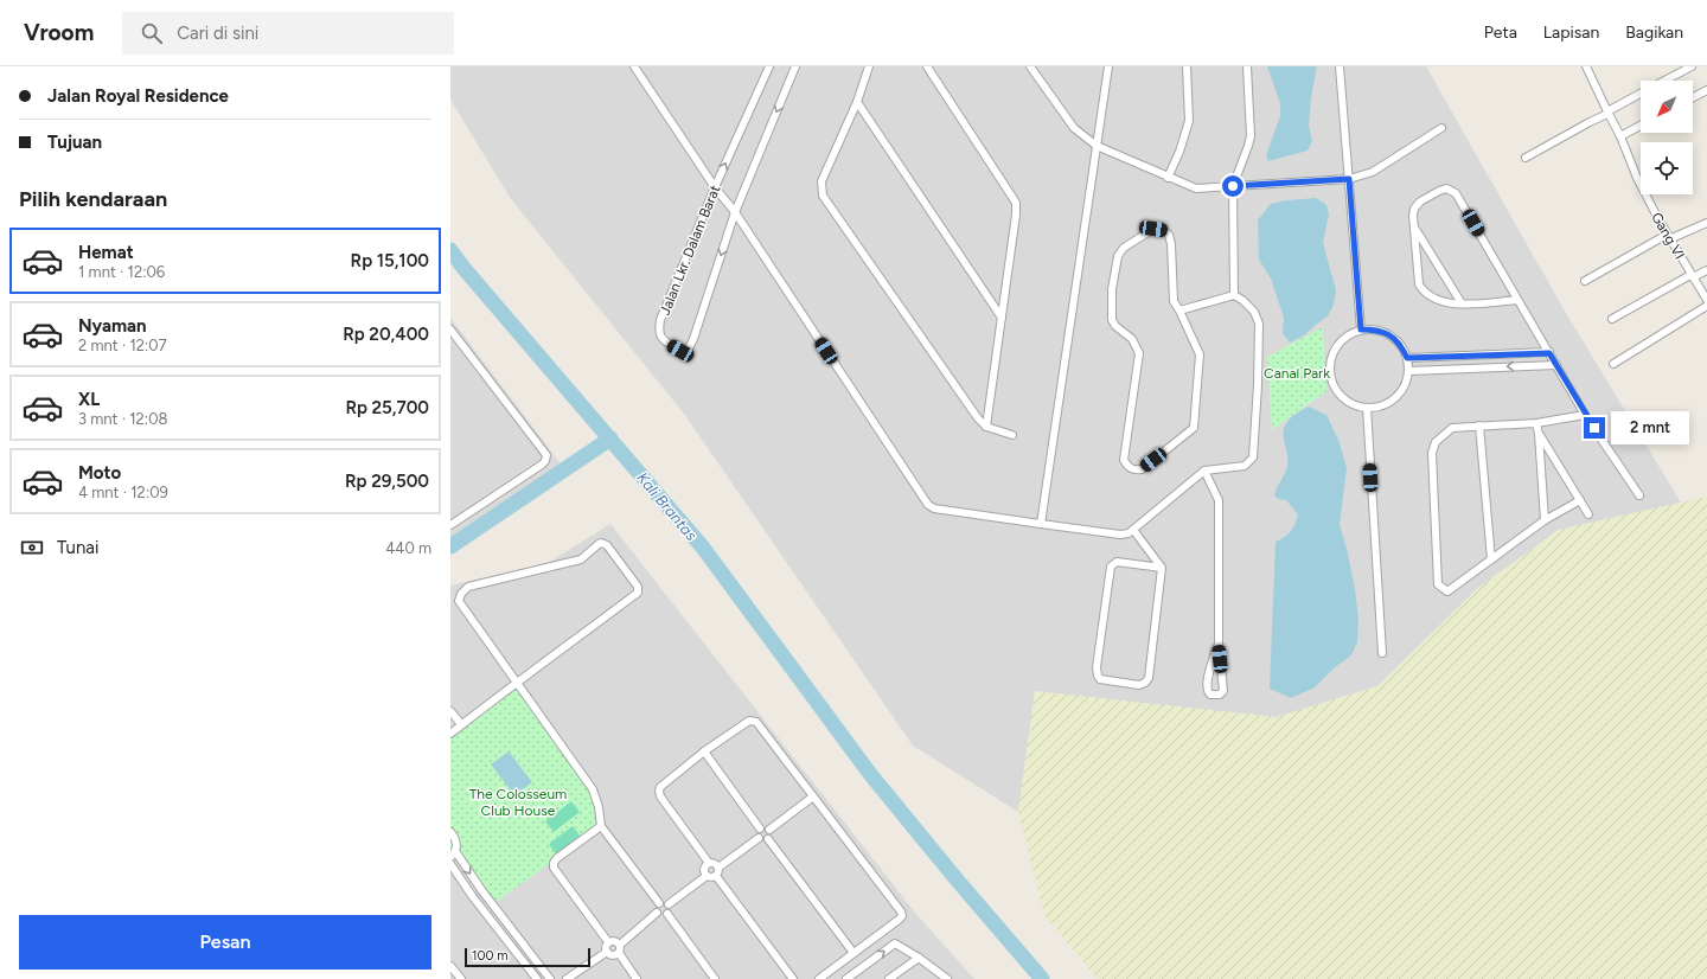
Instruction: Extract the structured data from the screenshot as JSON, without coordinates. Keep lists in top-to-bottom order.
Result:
{
  "streets": {
    "street": ["Gang VI", "Jalan Lkr. Dalam Barat"]
  },
  "water": ["Kali Brantas"],
  "parks": ["Canal Park", "The Colosseum Club House"],
  "scale_bar": "100 m",
  "north": "bottom left",
  "page": {
    "header": "Vroom",
    "search": "Cari di sini",
    "nav": ["Peta", "Lapisan", "Bagikan"],
    "banner": ["Jalan Royal Residence", "Tujuan"],
    "heading": "Pilih kendaraan",
    "list": [
      {
        "name": "Hemat",
        "note": "1 mnt · 12:06",
        "value": "Rp 15,100"
      },
      {
        "name": "Nyaman",
        "note": "2 mnt · 12:07",
        "value": "Rp 20,400"
      },
      {
        "name": "XL",
        "note": "3 mnt · 12:08",
        "value": "Rp 25,700"
      },
      {
        "name": "Moto",
        "note": "4 mnt · 12:09",
        "value": "Rp 29,500"
      }
    ],
    "bubble": "2 mnt",
    "pay": ["Tunai", "440 m"],
    "buttons": "Pesan",
    "scale": "100 m"
  }
}
